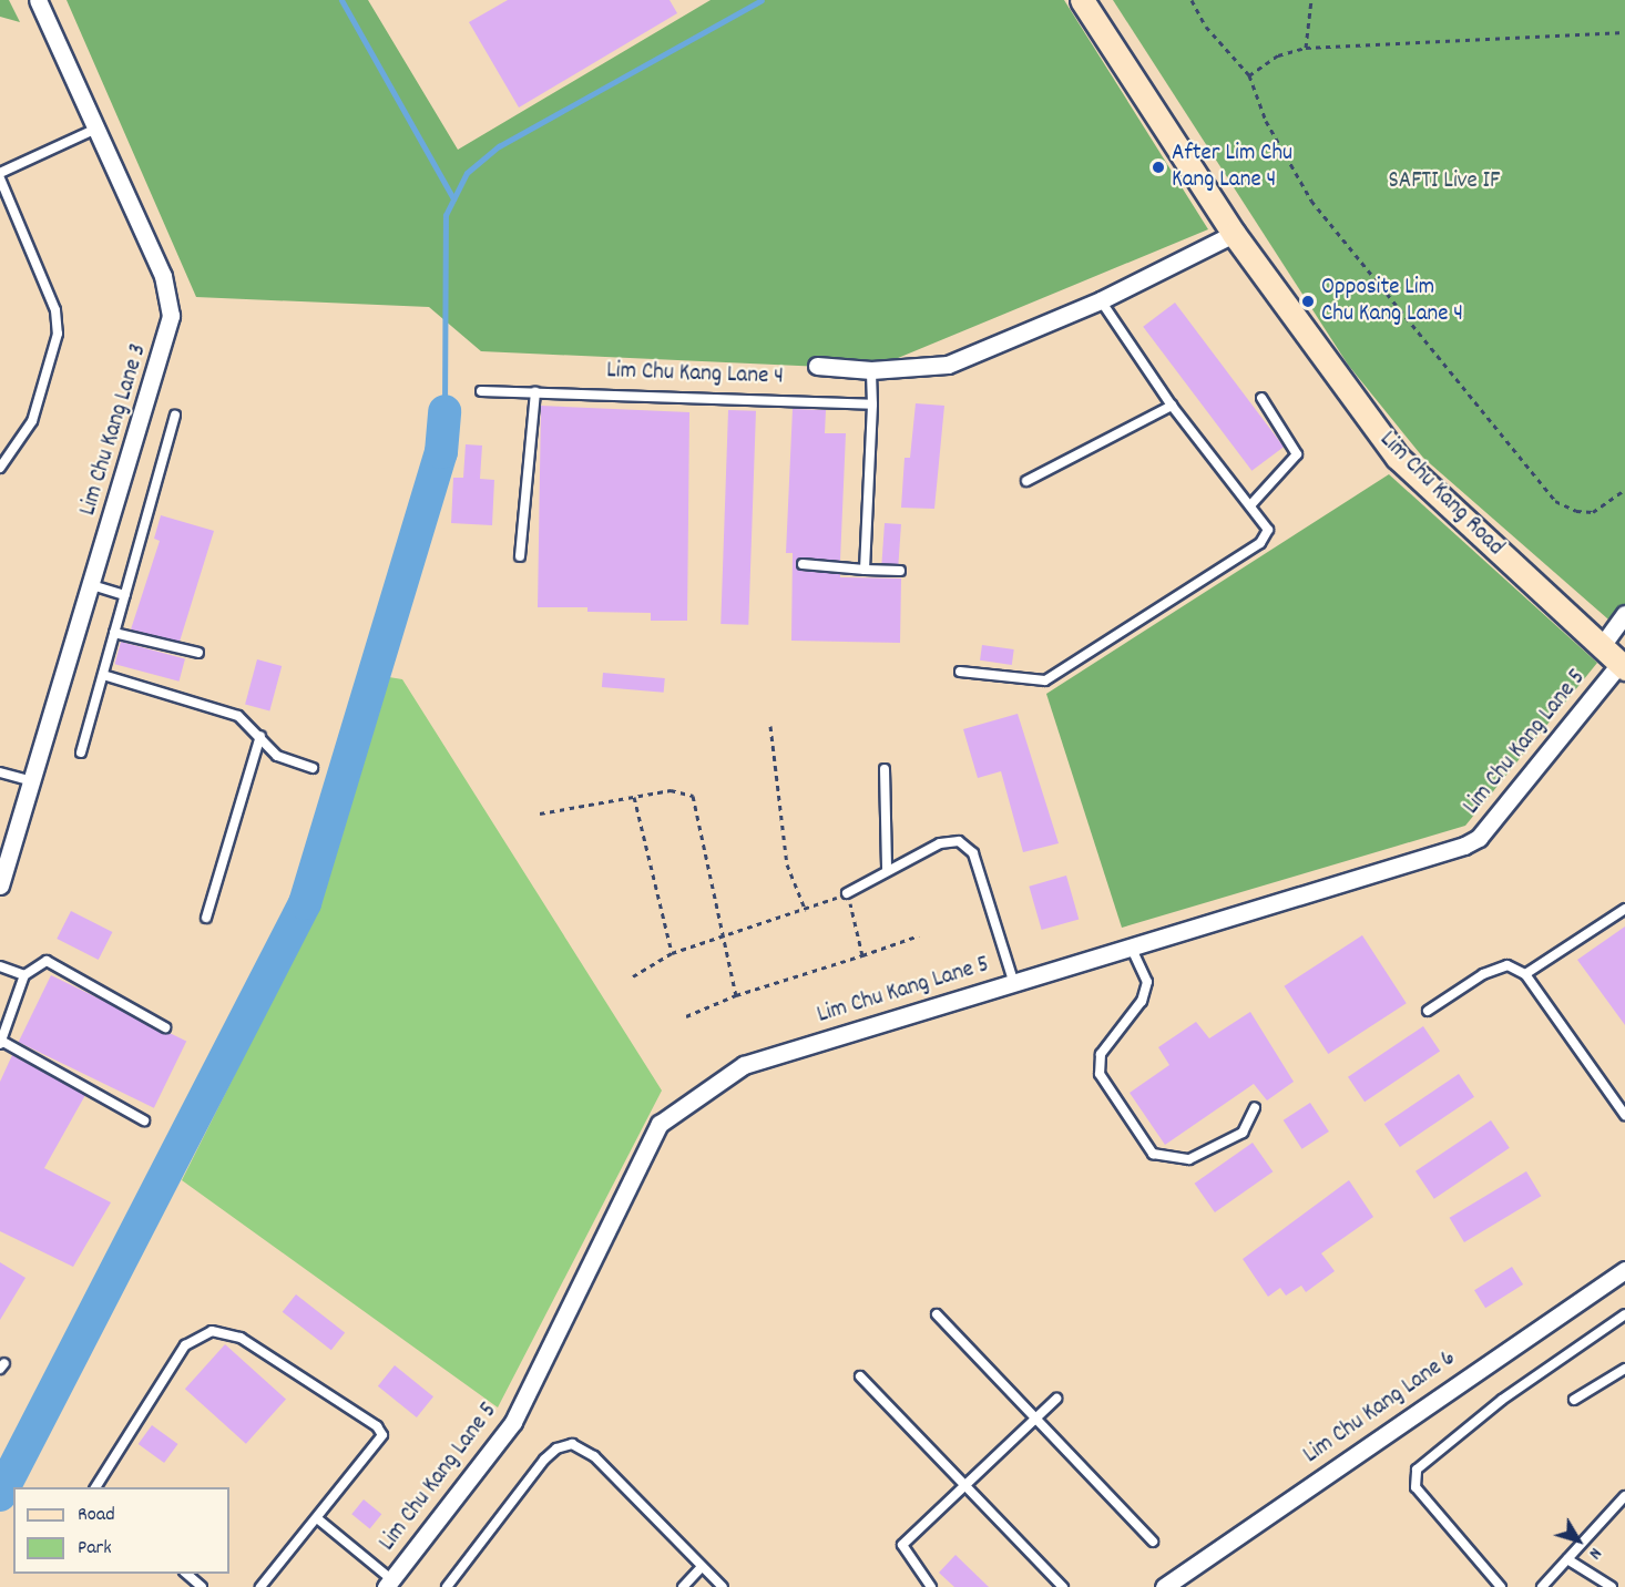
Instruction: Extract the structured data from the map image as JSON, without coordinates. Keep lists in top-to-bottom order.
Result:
{
  "streets": {
    "main road": ["Lim Chu Kang Road"],
    "street": [
      "Lim Chu Kang Lane 4",
      "Lim Chu Kang Lane 3",
      "Lim Chu Kang Lane 5",
      "Lim Chu Kang Lane 6"
    ]
  },
  "crossings": [
    ["Lim Chu Kang Lane 4", "Lim Chu Kang Road"],
    ["Lim Chu Kang Road", "Lim Chu Kang Lane 5"]
  ],
  "parks": ["SAFTI Live IF"],
  "places": ["After Lim Chu Kang Lane 4", "Opposite Lim Chu Kang Lane 4"],
  "legend": ["Road", "Park"],
  "north": "bottom right"
}
